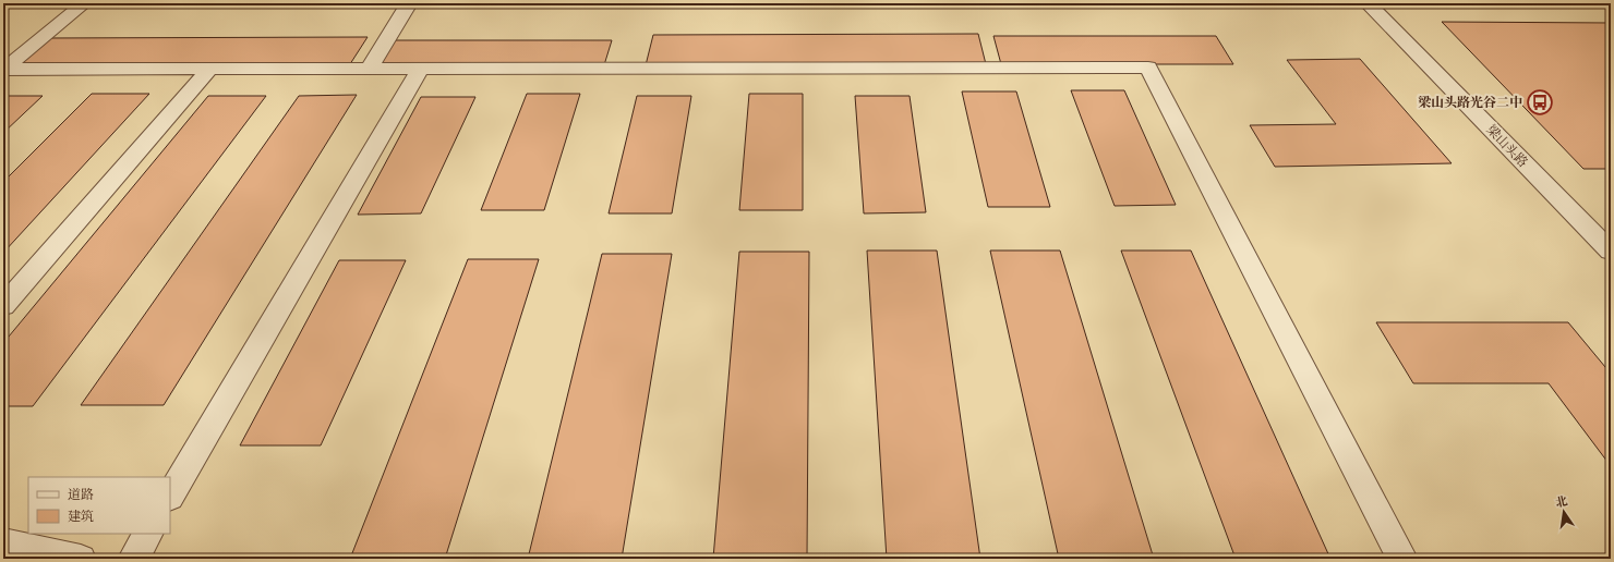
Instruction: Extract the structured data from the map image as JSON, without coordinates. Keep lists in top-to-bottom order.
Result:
{
  "streets": {
    "street": ["梁山头路"]
  },
  "places": {
    "bus stop": ["梁山头路光谷二中"]
  },
  "legend": ["道路", "建筑"],
  "north": "top"
}
